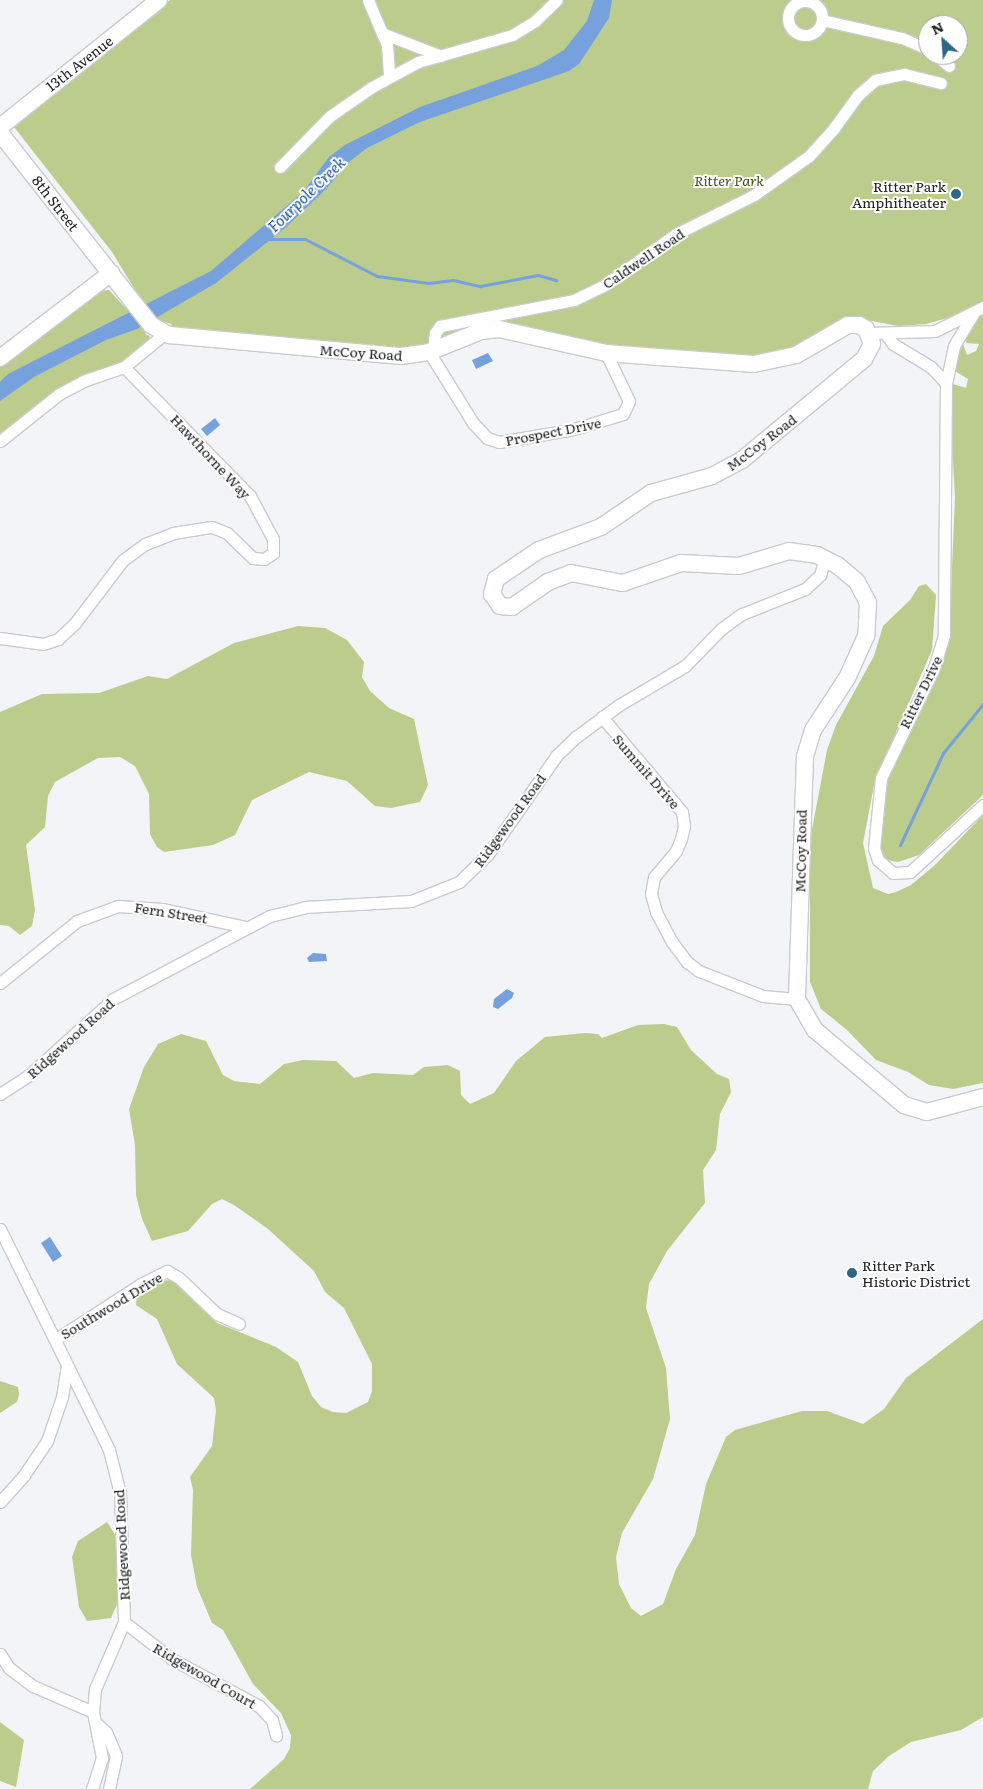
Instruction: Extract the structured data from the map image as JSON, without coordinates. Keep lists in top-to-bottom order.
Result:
{
  "streets": {
    "street": [
      "13th Avenue",
      "8th Street",
      "Caldwell Road",
      "McCoy Road",
      "Prospect Drive",
      "Hawthorne Way",
      "Ritter Drive",
      "Summit Drive",
      "Ridgewood Road",
      "Fern Street",
      "Southwood Drive",
      "Ridgewood Court"
    ]
  },
  "crossings": [
    ["Caldwell Road", "McCoy Road"],
    ["Caldwell Road", "Prospect Drive"],
    ["McCoy Road", "Prospect Drive"],
    ["McCoy Road", "Summit Drive"],
    ["McCoy Road", "Ridgewood Road"],
    ["Summit Drive", "Ridgewood Road"],
    ["Ridgewood Road", "Fern Street"],
    ["Ridgewood Road", "Southwood Drive"],
    ["Ridgewood Road", "Ridgewood Court"]
  ],
  "water": ["Fourpole Creek"],
  "parks": ["Ritter Park"],
  "places": ["Ritter Park Amphitheater", "Ritter Park Historic District"],
  "north": "top left"
}
